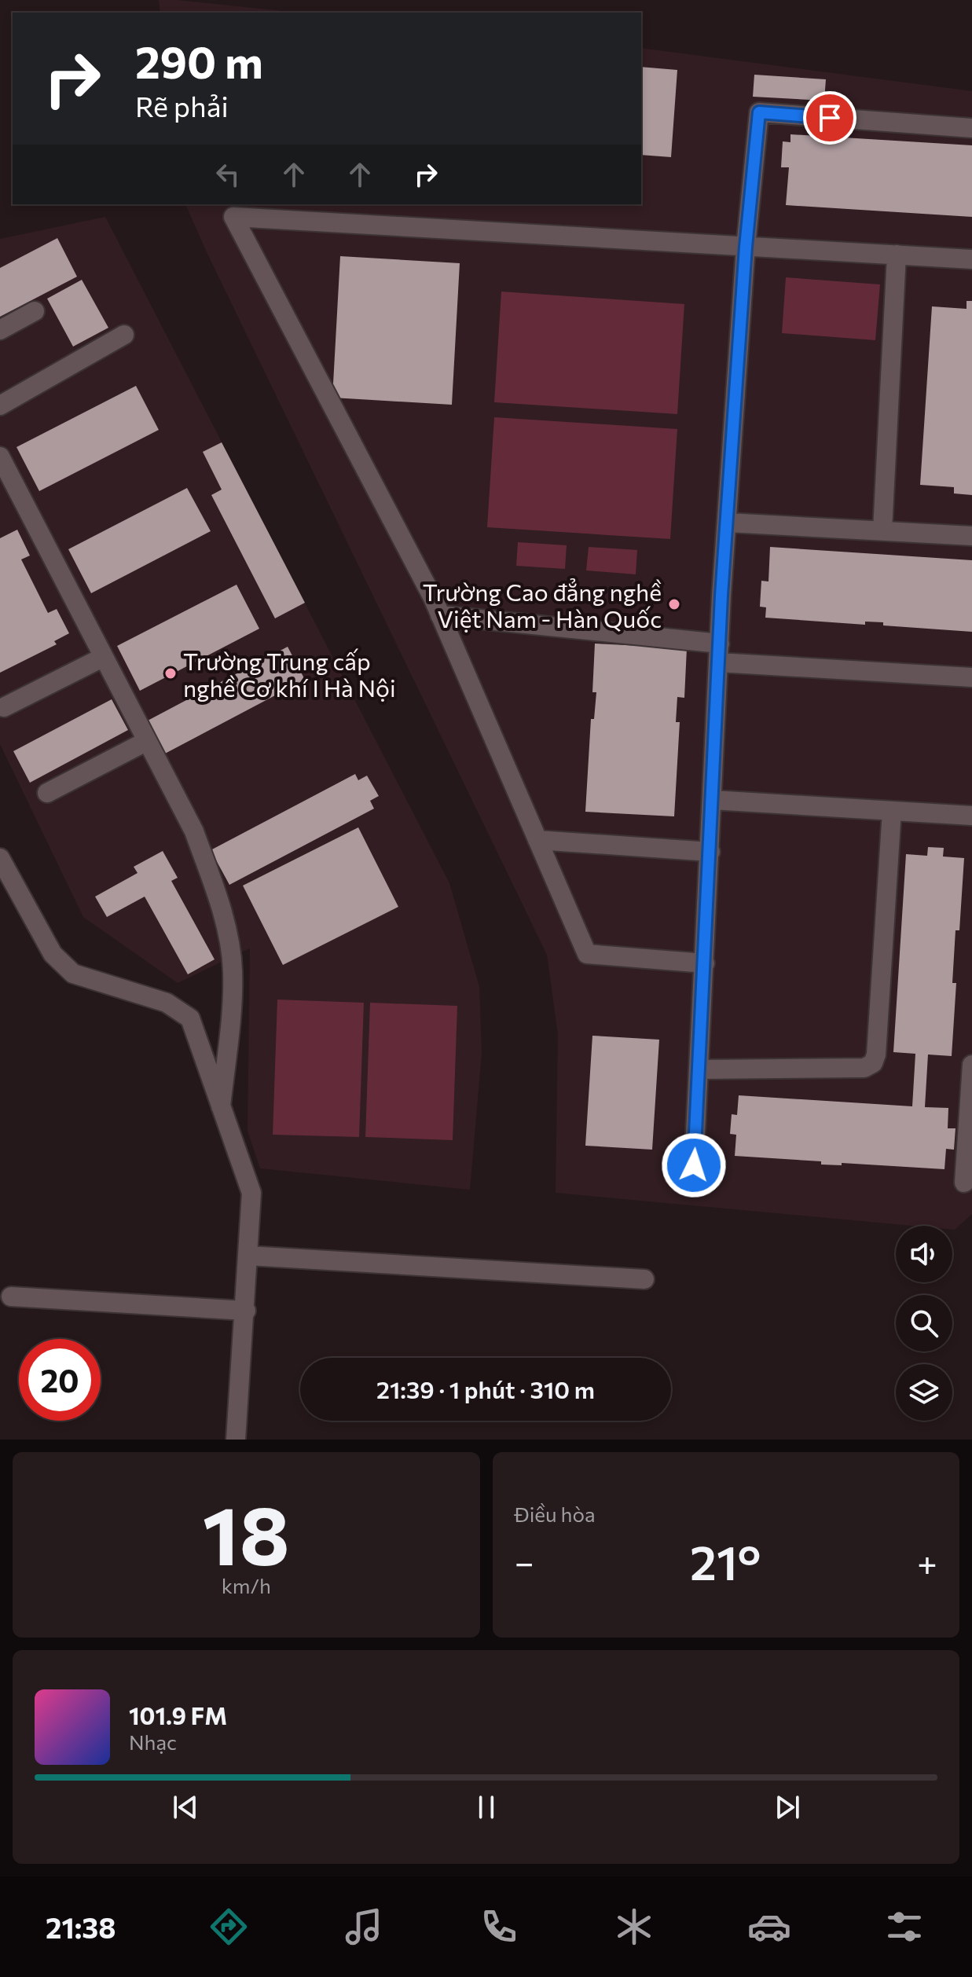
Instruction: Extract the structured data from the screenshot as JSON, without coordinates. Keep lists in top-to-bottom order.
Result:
{
  "places": ["Trường Cao đẳng nghề Việt Nam - Hàn Quốc", "Trường Trung cấp nghề Cơ khí I Hà Nội"],
  "page": {
    "turn": ["290 m", "Rẽ phải"],
    "limit": "20",
    "trip": "21:39 · 1 phút · 310 m",
    "tile": [
      ["18", "km/h"],
      "Điều hòa"
    ],
    "heat": ["−", "21°", "+"],
    "song": ["101.9 FM", "Nhạc"],
    "tabs": "21:38"
  }
}
